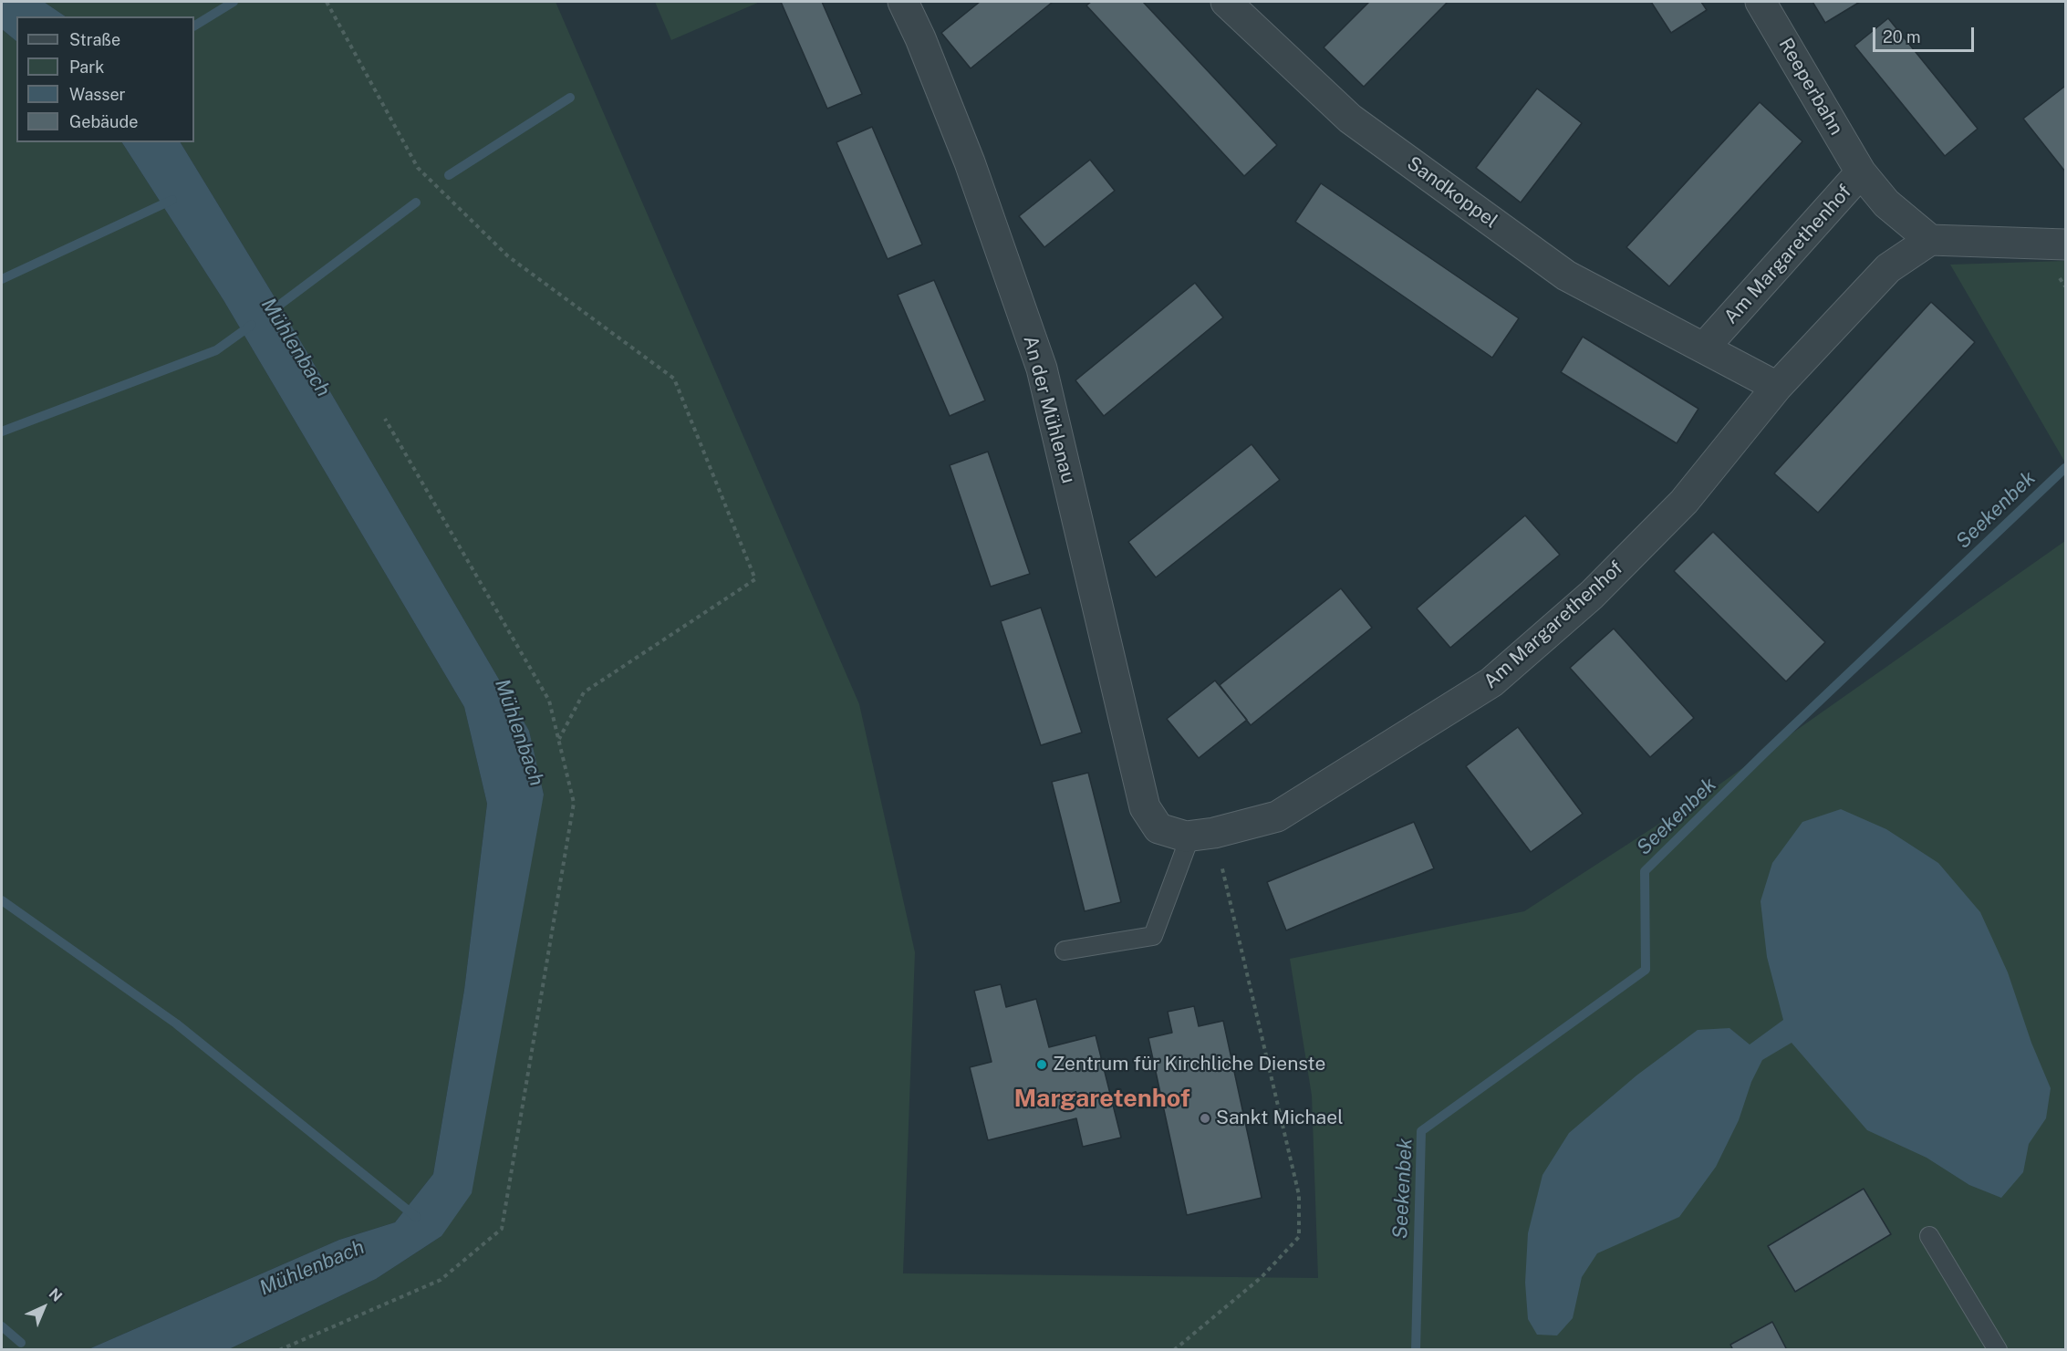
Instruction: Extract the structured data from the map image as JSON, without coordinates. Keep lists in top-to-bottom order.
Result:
{
  "streets": {
    "street": [
      "Reeperbahn",
      "Sandkoppel",
      "Am Margarethenhof",
      "An der Mühlenau"
    ]
  },
  "crossings": [
    ["Reeperbahn", "Am Margarethenhof"],
    ["Sandkoppel", "Am Margarethenhof"],
    ["Am Margarethenhof", "An der Mühlenau"]
  ],
  "districts": ["Margaretenhof"],
  "water": ["Mühlenbach", "Seekenbek"],
  "places": ["Zentrum für Kirchliche Dienste", "Sankt Michael"],
  "legend": [
    "Straße",
    "Park",
    "Wasser",
    "Gebäude"
  ],
  "scale_bar": "20 m",
  "north": "top right"
}
